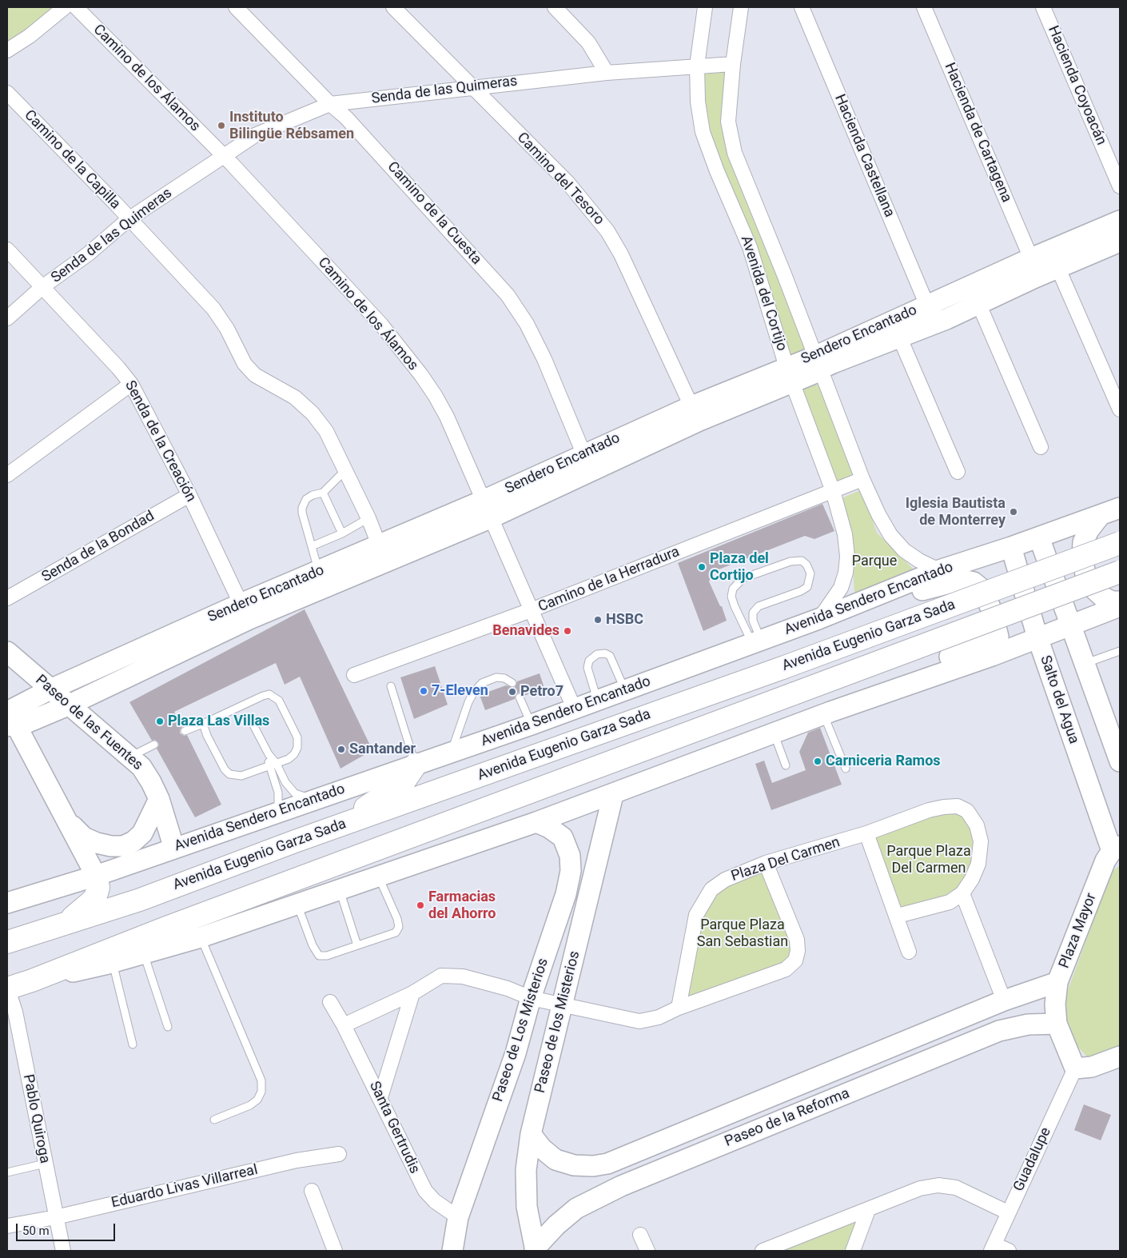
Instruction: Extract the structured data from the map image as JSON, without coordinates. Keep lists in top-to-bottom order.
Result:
{
  "streets": {
    "highway": ["Avenida Eugenio Garza Sada"],
    "street": [
      "Camino de los Álamos",
      "Hacienda Coyoacán",
      "Senda de las Quimeras",
      "Hacienda de Cartagena",
      "Hacienda Castellana",
      "Camino de la Capilla",
      "Camino del Tesoro",
      "Camino de la Cuesta",
      "Avenida del Cortijo",
      "Sendero Encantado",
      "Senda de la Creación",
      "Senda de la Bondad",
      "Camino de la Herradura",
      "Avenida Sendero Encantado",
      "Salto del Agua",
      "Paseo de las Fuentes",
      "Plaza Del Carmen",
      "Plaza Mayor",
      "Paseo de los Misterios",
      "Paseo de Los Misterios",
      "Paseo de la Reforma",
      "Pablo Quiroga",
      "Santa Gertrudis",
      "Guadalupe",
      "Eduardo Livas Villarreal"
    ]
  },
  "crossings": [
    ["Camino de los Álamos", "Senda de las Quimeras"],
    ["Camino de los Álamos", "Sendero Encantado"],
    ["Camino de los Álamos", "Camino de la Herradura"],
    ["Camino de los Álamos", "Avenida Sendero Encantado"],
    ["Senda de las Quimeras", "Camino de la Capilla"],
    ["Senda de las Quimeras", "Camino del Tesoro"],
    ["Senda de las Quimeras", "Camino de la Cuesta"],
    ["Senda de las Quimeras", "Avenida del Cortijo"],
    ["Senda de las Quimeras", "Senda de la Creación"],
    ["Hacienda de Cartagena", "Sendero Encantado"],
    ["Hacienda Castellana", "Sendero Encantado"],
    ["Camino de la Capilla", "Sendero Encantado"],
    ["Camino del Tesoro", "Sendero Encantado"],
    ["Camino de la Cuesta", "Sendero Encantado"],
    ["Avenida del Cortijo", "Sendero Encantado"],
    ["Avenida del Cortijo", "Camino de la Herradura"],
    ["Avenida del Cortijo", "Avenida Sendero Encantado"],
    ["Sendero Encantado", "Senda de la Creación"],
    ["Sendero Encantado", "Paseo de las Fuentes"],
    ["Senda de la Creación", "Senda de la Bondad"],
    ["Avenida Sendero Encantado", "Salto del Agua"],
    ["Avenida Sendero Encantado", "Paseo de las Fuentes"],
    ["Avenida Eugenio Garza Sada", "Salto del Agua"],
    ["Avenida Eugenio Garza Sada", "Paseo de los Misterios"],
    ["Avenida Eugenio Garza Sada", "Paseo de Los Misterios"],
    ["Avenida Eugenio Garza Sada", "Pablo Quiroga"],
    ["Salto del Agua", "Plaza Mayor"],
    ["Plaza Mayor", "Paseo de la Reforma"],
    ["Plaza Mayor", "Guadalupe"],
    ["Paseo de los Misterios", "Paseo de la Reforma"],
    ["Paseo de Los Misterios", "Santa Gertrudis"],
    ["Pablo Quiroga", "Eduardo Livas Villarreal"]
  ],
  "parks": ["Parque", "Parque Plaza Del Carmen", "Parque Plaza San Sebastian"],
  "places": [
    "Instituto Bilingüe Rébsamen",
    "Iglesia Bautista de Monterrey",
    "Plaza del Cortijo",
    "HSBC",
    "Benavides",
    "7-Eleven",
    "Petro7",
    "Plaza Las Villas",
    "Santander",
    "Carniceria Ramos",
    "Farmacias del Ahorro"
  ],
  "scale_bar": "50 m"
}
